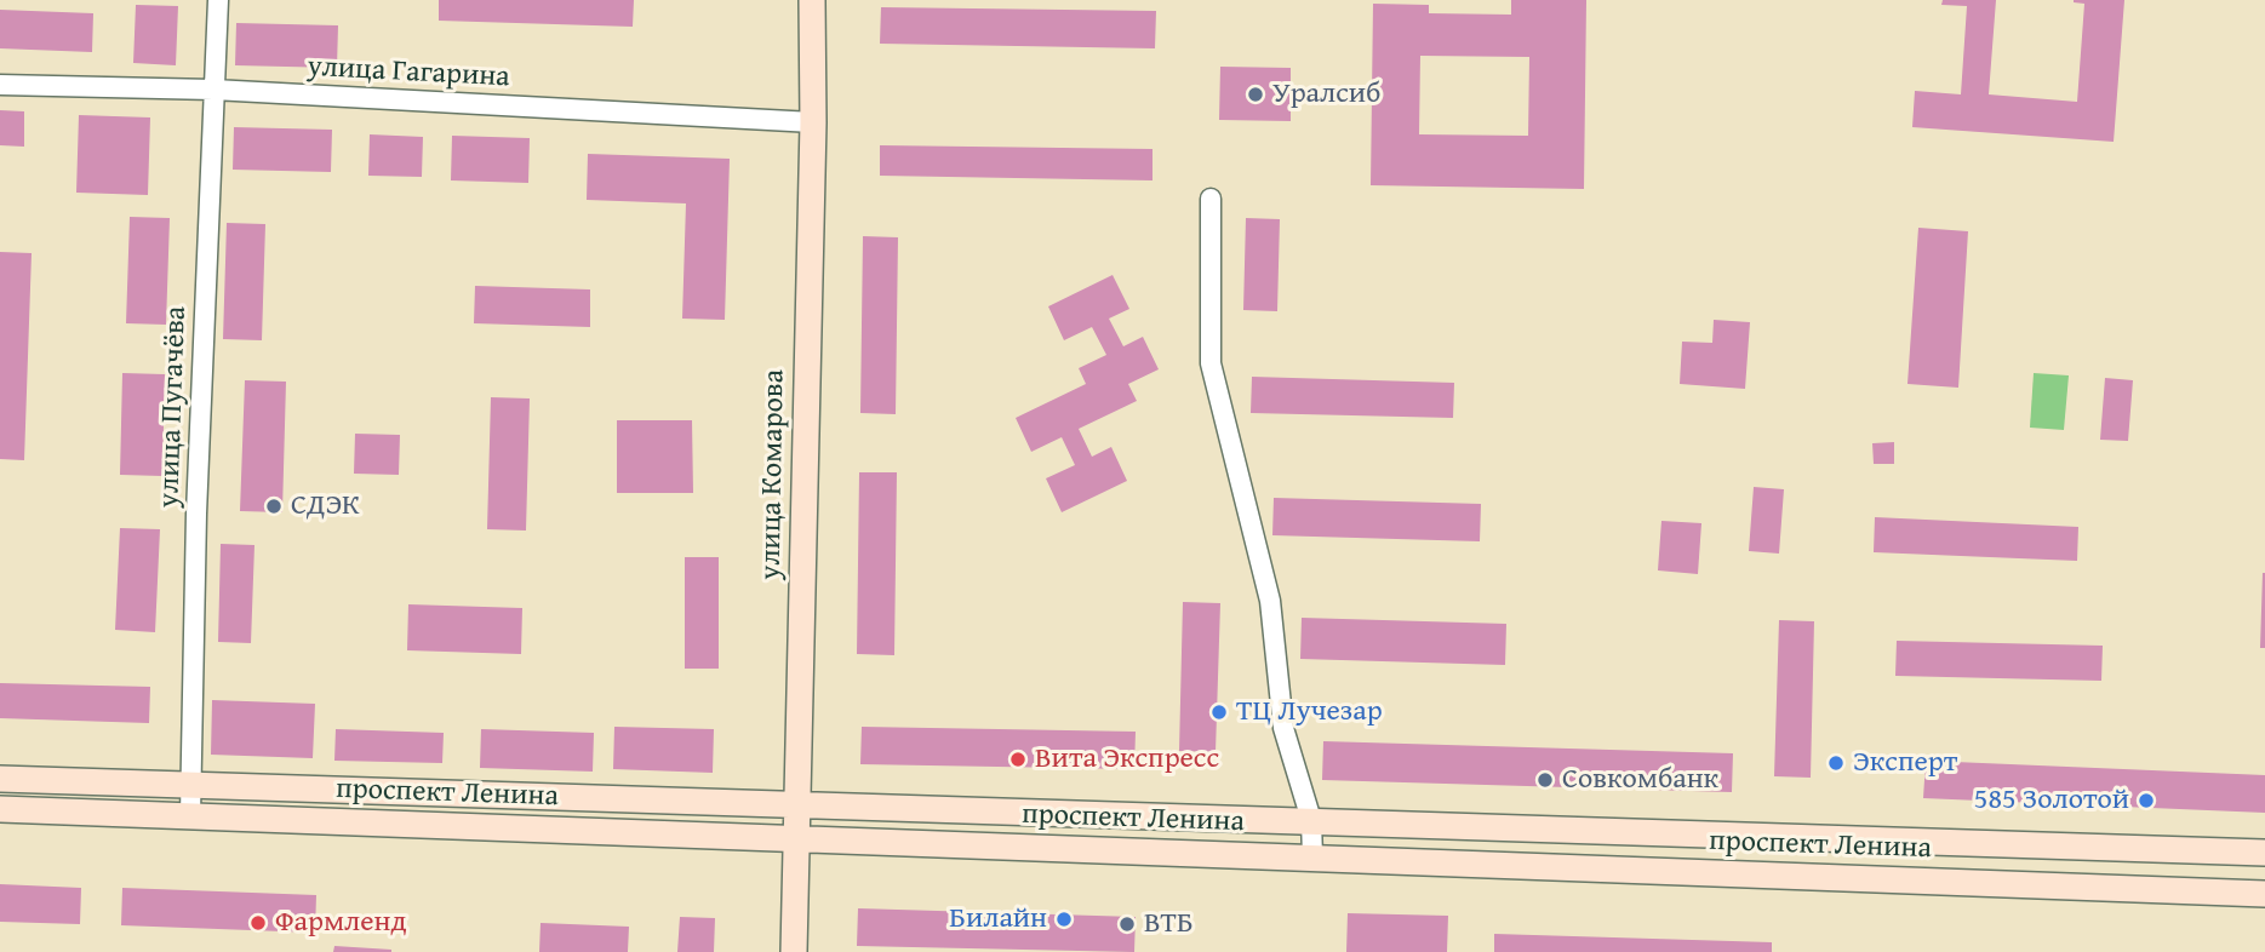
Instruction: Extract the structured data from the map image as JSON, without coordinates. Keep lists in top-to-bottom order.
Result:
{
  "streets": {
    "street": [
      "улица Гагарина",
      "улица Пугачёва",
      "улица Комарова",
      "проспект Ленина"
    ]
  },
  "crossings": [
    ["улица Гагарина", "улица Пугачёва"],
    ["улица Гагарина", "улица Комарова"],
    ["улица Пугачёва", "проспект Ленина"],
    ["улица Комарова", "проспект Ленина"]
  ],
  "places": [
    "Уралсиб",
    "СДЭК",
    "ТЦ Лучезар",
    "Вита Экспресс",
    "Эксперт",
    "Совкомбанк",
    "585 Золотой",
    "Билайн",
    "Фармленд",
    "ВТБ"
  ]
}
